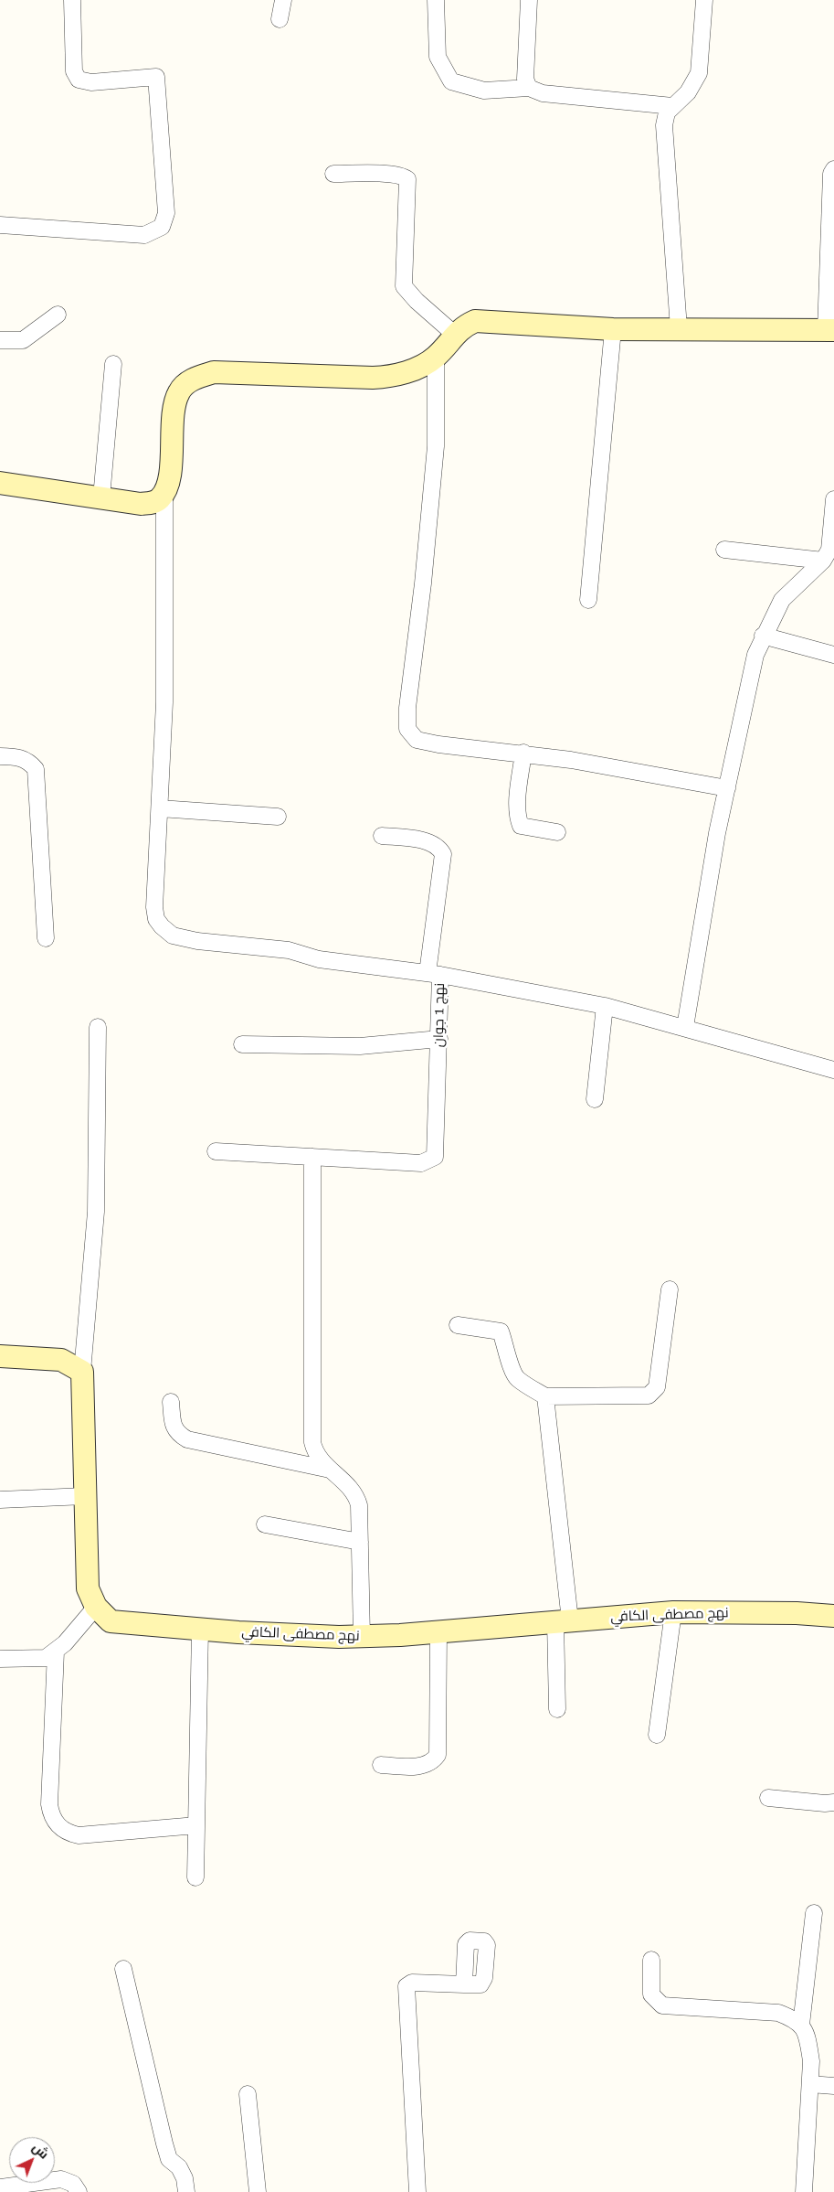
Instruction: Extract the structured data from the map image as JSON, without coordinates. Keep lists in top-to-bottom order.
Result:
{
  "streets": {
    "street": ["نهج 1 جوان", "نهج مصطفى الكافي"]
  },
  "north": "top right"
}
